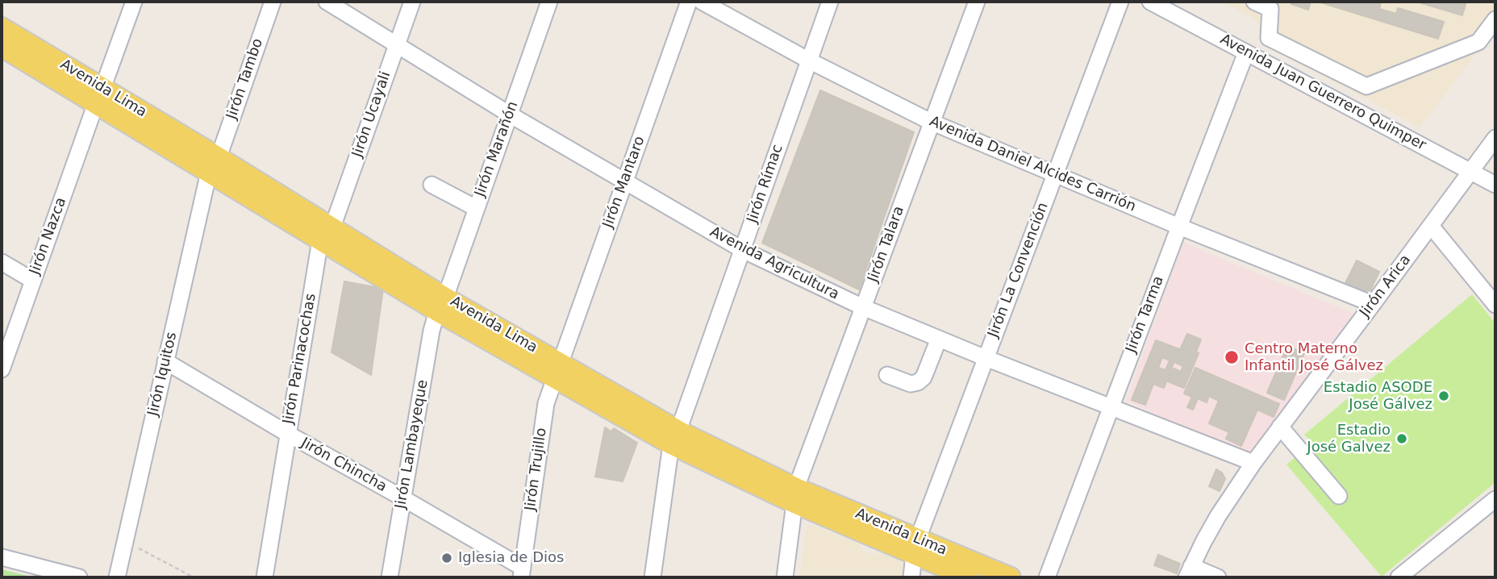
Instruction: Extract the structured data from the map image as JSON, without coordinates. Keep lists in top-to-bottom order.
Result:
{
  "streets": {
    "main road": ["Avenida Lima"],
    "street": [
      "Jirón Tambo",
      "Avenida Juan Guerrero Quimper",
      "Jirón Ucayali",
      "Jirón Marañón",
      "Avenida Daniel Alcides Carrión",
      "Jirón Mantaro",
      "Jirón Rímac",
      "Jirón Nazca",
      "Jirón Talara",
      "Avenida Agricultura",
      "Jirón La Convención",
      "Jirón Arica",
      "Jirón Tarma",
      "Jirón Parinacochas",
      "Jirón Iquitos",
      "Jirón Lambayeque",
      "Jirón Chincha",
      "Jirón Trujillo"
    ]
  },
  "crossings": [
    ["Jirón Tambo", "Avenida Lima"],
    ["Jirón Tambo", "Jirón Iquitos"],
    ["Avenida Lima", "Jirón Ucayali"],
    ["Avenida Lima", "Jirón Marañón"],
    ["Avenida Lima", "Jirón Mantaro"],
    ["Avenida Lima", "Jirón Rímac"],
    ["Avenida Lima", "Jirón Nazca"],
    ["Avenida Lima", "Jirón Talara"],
    ["Avenida Lima", "Jirón La Convención"],
    ["Avenida Lima", "Jirón Parinacochas"],
    ["Avenida Lima", "Jirón Iquitos"],
    ["Avenida Lima", "Jirón Lambayeque"],
    ["Avenida Lima", "Jirón Trujillo"],
    ["Avenida Juan Guerrero Quimper", "Jirón Arica"],
    ["Avenida Juan Guerrero Quimper", "Jirón Tarma"],
    ["Jirón Ucayali", "Avenida Agricultura"],
    ["Jirón Ucayali", "Jirón Parinacochas"],
    ["Jirón Marañón", "Avenida Agricultura"],
    ["Jirón Marañón", "Jirón Lambayeque"],
    ["Avenida Daniel Alcides Carrión", "Jirón Rímac"],
    ["Avenida Daniel Alcides Carrión", "Jirón Talara"],
    ["Avenida Daniel Alcides Carrión", "Jirón La Convención"],
    ["Avenida Daniel Alcides Carrión", "Jirón Arica"],
    ["Avenida Daniel Alcides Carrión", "Jirón Tarma"],
    ["Jirón Mantaro", "Avenida Agricultura"],
    ["Jirón Mantaro", "Jirón Trujillo"],
    ["Jirón Rímac", "Avenida Agricultura"],
    ["Jirón Talara", "Avenida Agricultura"],
    ["Avenida Agricultura", "Jirón La Convención"],
    ["Avenida Agricultura", "Jirón Arica"],
    ["Avenida Agricultura", "Jirón Tarma"],
    ["Jirón Parinacochas", "Jirón Chincha"],
    ["Jirón Iquitos", "Jirón Chincha"],
    ["Jirón Lambayeque", "Jirón Chincha"],
    ["Jirón Chincha", "Jirón Trujillo"]
  ],
  "places": [
    "Centro Materno Infantil José Gálvez",
    "Estadio ASODE José Gálvez",
    "Estadio José Galvez",
    "Iglesia de Dios"
  ]
}
